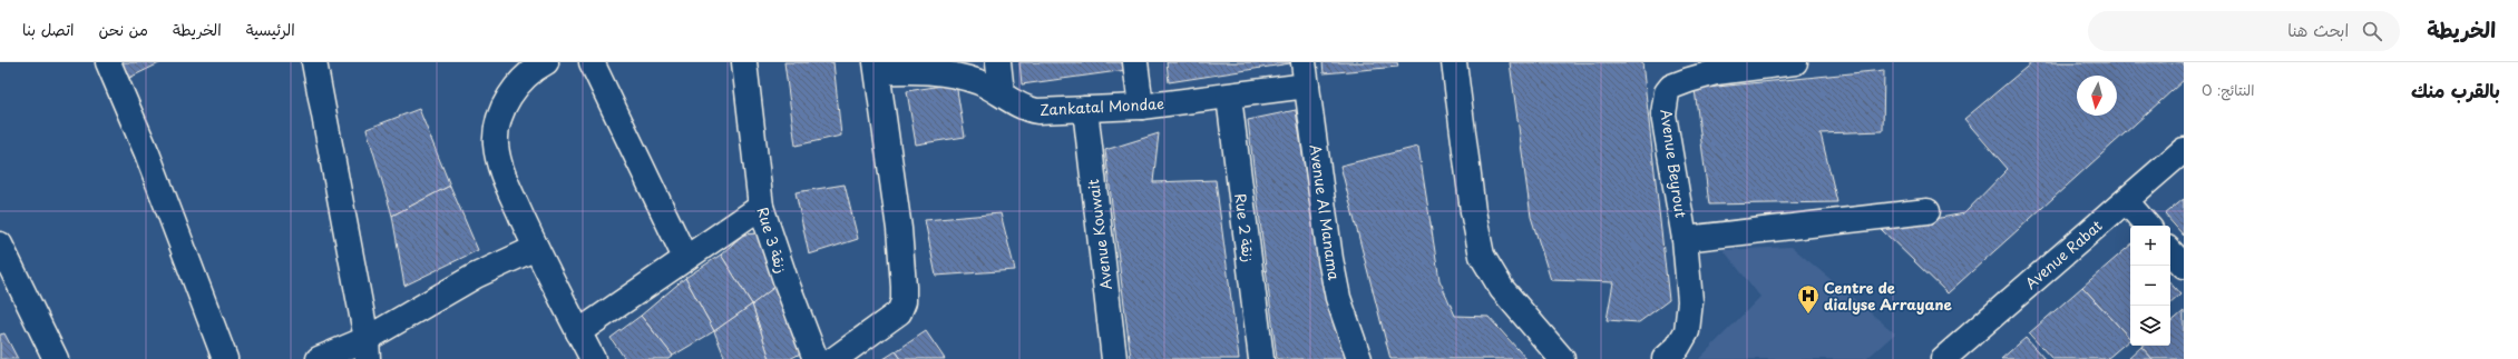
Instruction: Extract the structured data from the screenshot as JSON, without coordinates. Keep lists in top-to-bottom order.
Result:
{
  "streets": {
    "street": [
      "Zankatal Mondae",
      "Avenue Beyrout",
      "Avenue Al Manama",
      "Rue 2 زنقة",
      "Avenue Kouwait",
      "Rue 3 زنقة",
      "Avenue Rabat"
    ]
  },
  "crossings": [
    ["Zankatal Mondae", "Avenue Al Manama"],
    ["Zankatal Mondae", "Rue 2 زنقة"],
    ["Zankatal Mondae", "Avenue Kouwait"]
  ],
  "places": {
    "hospital": ["Centre de dialyse Arrayane"]
  },
  "north": "bottom",
  "page": {
    "header": "الخريطة",
    "search": "ابحث هنا",
    "nav": [
      "الرئيسية",
      "الخريطة",
      "من نحن",
      "اتصل بنا"
    ],
    "heading": ["بالقرب منك", "النتائج: 0"],
    "map_buttons": ["+", "−"]
  }
}
